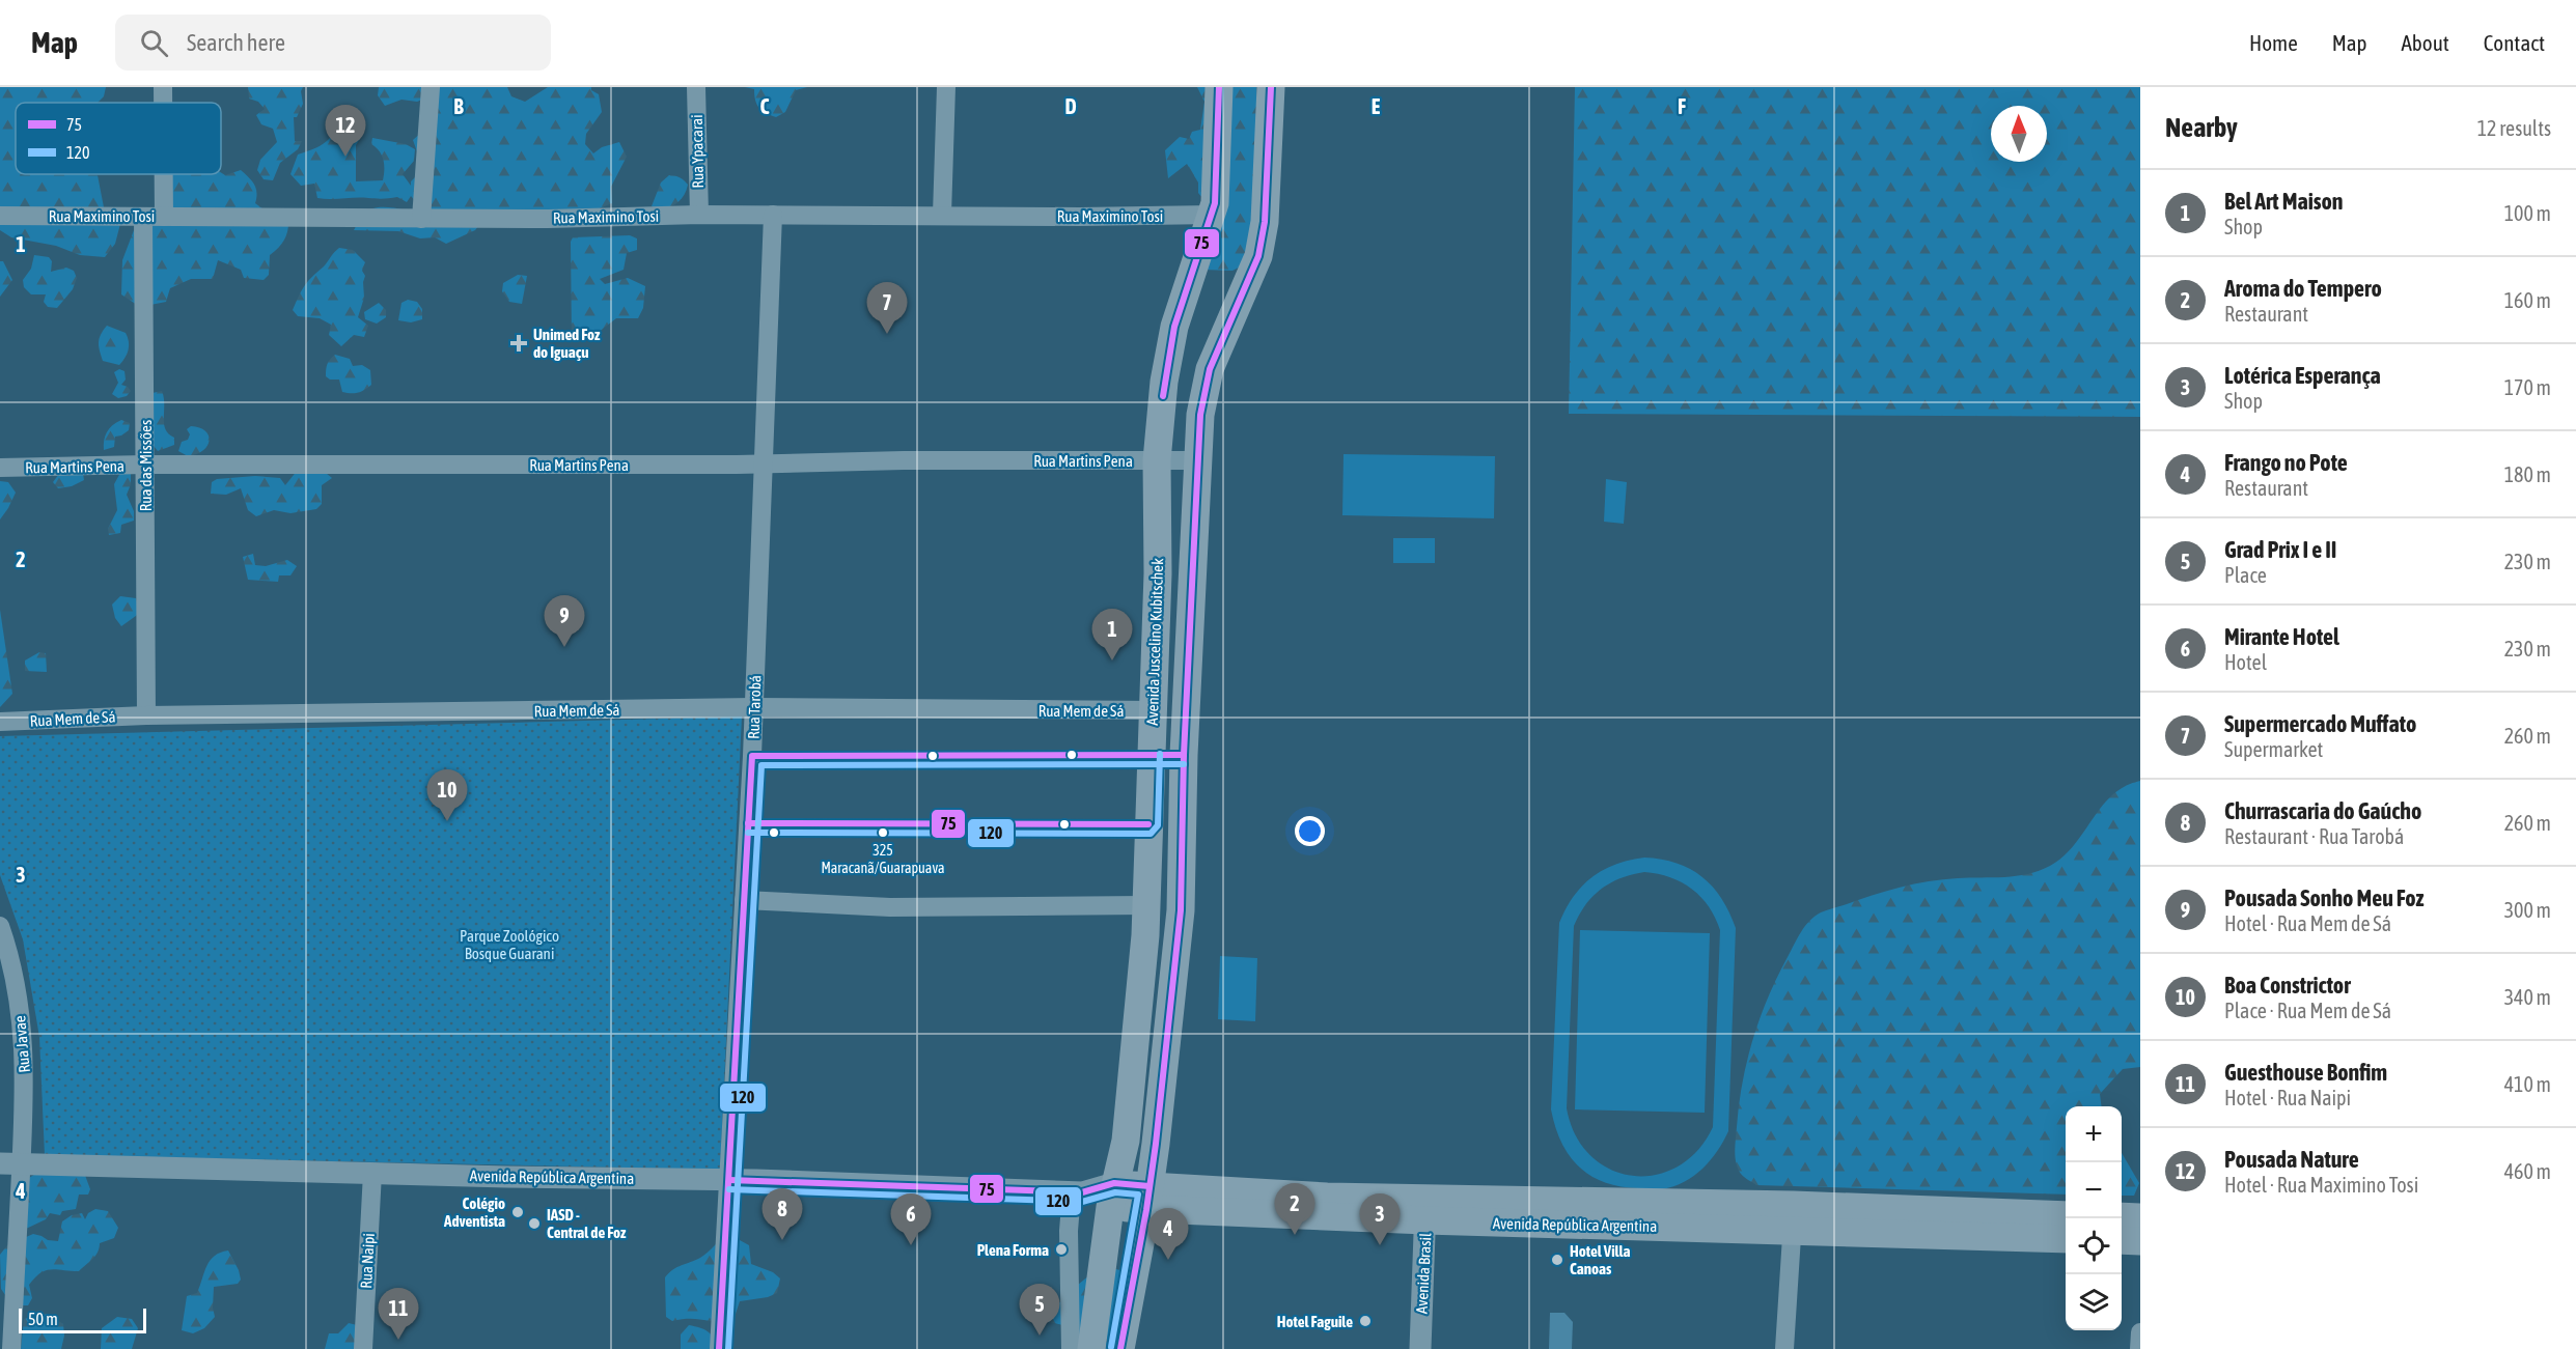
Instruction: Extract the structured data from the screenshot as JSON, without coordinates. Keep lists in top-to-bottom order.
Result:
{
  "streets": {
    "main road": ["Avenida Juscelino Kubitschek", "Avenida República Argentina"],
    "street": [
      "Rua Ypacarai",
      "Rua Maximino Tosi",
      "Rua Martins Pena",
      "Rua das Missões",
      "Rua Tarobá",
      "Rua Mem de Sá",
      "Rua Javae",
      "Rua Naipi",
      "Avenida Brasil"
    ]
  },
  "crossings": [
    ["Rua Ypacarai", "Rua Maximino Tosi"],
    ["Rua Maximino Tosi", "Rua das Missões"],
    ["Rua Maximino Tosi", "Avenida Juscelino Kubitschek"],
    ["Rua Maximino Tosi", "Rua Tarobá"],
    ["Rua Martins Pena", "Rua das Missões"],
    ["Rua Martins Pena", "Avenida Juscelino Kubitschek"],
    ["Rua Martins Pena", "Rua Tarobá"],
    ["Rua das Missões", "Rua Mem de Sá"],
    ["Avenida Juscelino Kubitschek", "Rua Mem de Sá"],
    ["Avenida Juscelino Kubitschek", "Avenida República Argentina"],
    ["Rua Tarobá", "Rua Mem de Sá"],
    ["Rua Tarobá", "Avenida República Argentina"],
    ["Rua Javae", "Avenida República Argentina"],
    ["Avenida República Argentina", "Rua Naipi"],
    ["Avenida República Argentina", "Avenida Brasil"]
  ],
  "parks": ["Parque Zoológico Bosque Guarani"],
  "places": {
    "health": ["Unimed Foz do Iguaçu"],
    "other": [
      "325 Maracanã/Guarapuava",
      "Colégio Adventista",
      "IASD - Central de Foz",
      "Plena Forma",
      "Hotel Villa Canoas",
      "Hotel Faguile"
    ]
  },
  "lines": ["transit line 75", "transit line 120"],
  "legend": ["75", "120"],
  "scale_bar": "50 m",
  "north": "top",
  "page": {
    "header": "Map",
    "search": "Search here",
    "nav": [
      "Home",
      "Map",
      "About",
      "Contact"
    ],
    "heading": ["Nearby", "12 results"],
    "pins": [
      "12",
      "7",
      "9",
      "1",
      "10",
      "2",
      "8",
      "3",
      "6",
      "4",
      "5",
      "11"
    ],
    "list": [
      {
        "mark": "1",
        "name": "Bel Art Maison",
        "note": "Shop",
        "value": "100 m"
      },
      {
        "mark": "2",
        "name": "Aroma do Tempero",
        "note": "Restaurant",
        "value": "160 m"
      },
      {
        "mark": "3",
        "name": "Lotérica Esperança",
        "note": "Shop",
        "value": "170 m"
      },
      {
        "mark": "4",
        "name": "Frango no Pote",
        "note": "Restaurant",
        "value": "180 m"
      },
      {
        "mark": "5",
        "name": "Grad Prix I e II",
        "note": "Place",
        "value": "230 m"
      },
      {
        "mark": "6",
        "name": "Mirante Hotel",
        "note": "Hotel",
        "value": "230 m"
      },
      {
        "mark": "7",
        "name": "Supermercado Muffato",
        "note": "Supermarket",
        "value": "260 m"
      },
      {
        "mark": "8",
        "name": "Churrascaria do Gaúcho",
        "note": "Restaurant · Rua Tarobá",
        "value": "260 m"
      },
      {
        "mark": "9",
        "name": "Pousada Sonho Meu Foz",
        "note": "Hotel · Rua Mem de Sá",
        "value": "300 m"
      },
      {
        "mark": "10",
        "name": "Boa Constrictor",
        "note": "Place · Rua Mem de Sá",
        "value": "340 m"
      },
      {
        "mark": "11",
        "name": "Guesthouse Bonfim",
        "note": "Hotel · Rua Naipi",
        "value": "410 m"
      },
      {
        "mark": "12",
        "name": "Pousada Nature",
        "note": "Hotel · Rua Maximino Tosi",
        "value": "460 m"
      }
    ],
    "map_buttons": ["+", "−"],
    "scale": "50 m"
  },
  "grid": {
    "columns": [
      "B",
      "C",
      "D",
      "E",
      "F"
    ],
    "rows": [
      "1",
      "2",
      "3",
      "4"
    ]
  }
}
